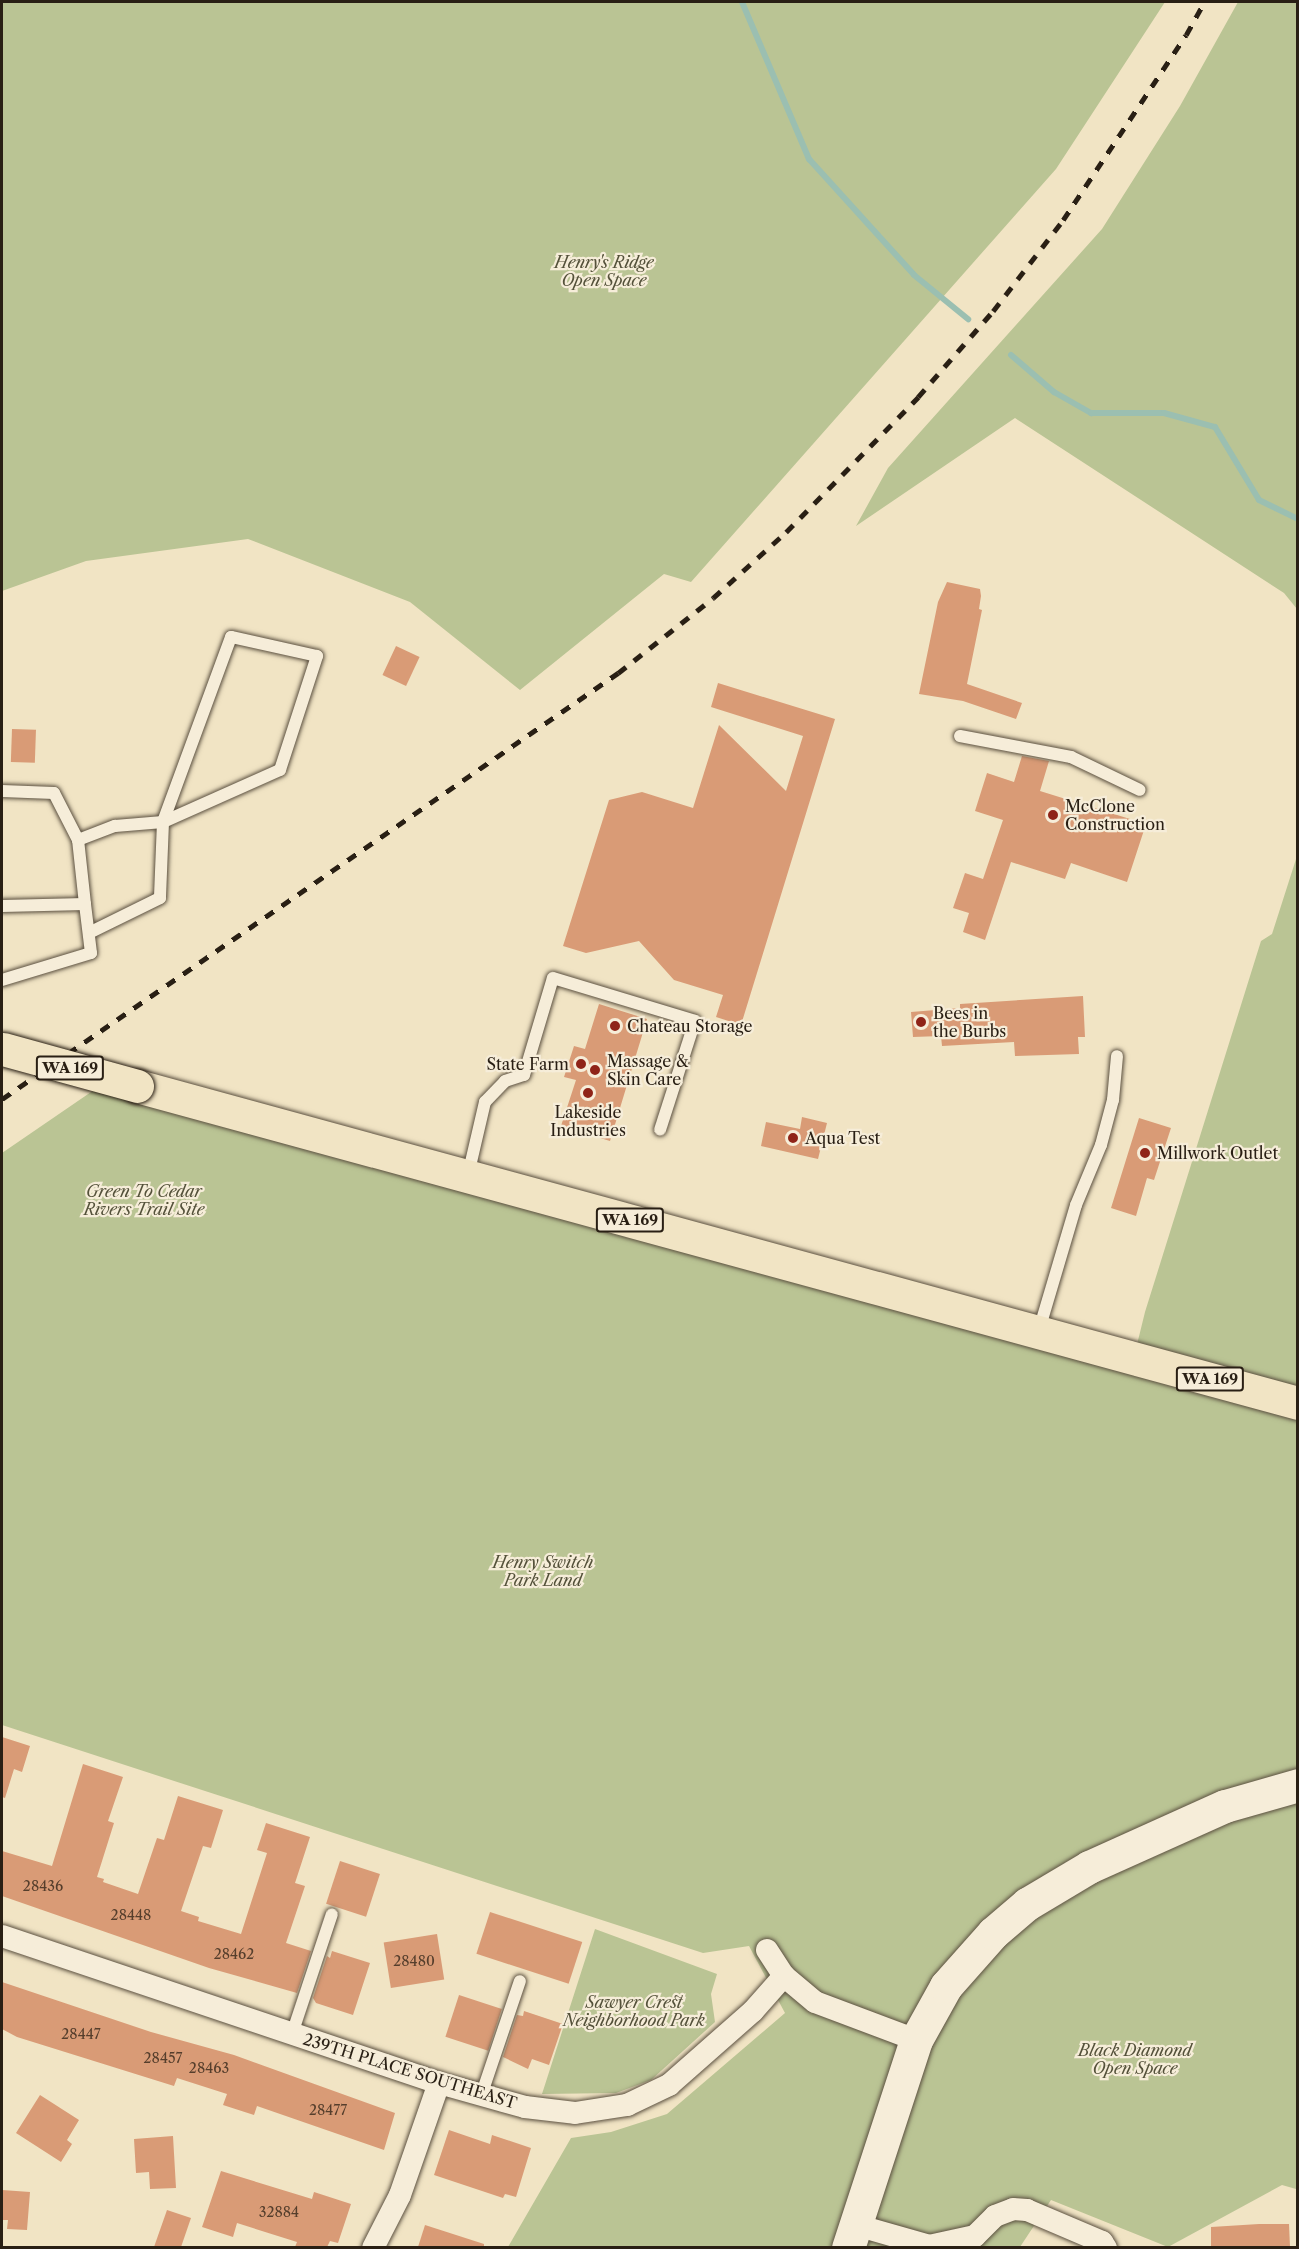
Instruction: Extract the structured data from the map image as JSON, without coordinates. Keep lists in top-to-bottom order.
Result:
{
  "streets": {
    "main road": ["WA 169"],
    "street": ["239TH PLACE SOUTHEAST"]
  },
  "parks": [
    "Henry's Ridge Open Space",
    "Green To Cedar Rivers Trail Site",
    "Henry Switch Park Land",
    "Sawyer Crest Neighborhood Park",
    "Black Diamond Open Space"
  ],
  "places": [
    "McClone Construction",
    "Bees in the Burbs",
    "Chateau Storage",
    "State Farm",
    "Massage & Skin Care",
    "Lakeside Industries",
    "Aqua Test",
    "Millwork Outlet"
  ],
  "house_numbers": [
    "28436",
    "28448",
    "28462",
    "28480",
    "28447",
    "28457",
    "28463",
    "28477",
    "32884"
  ]
}
